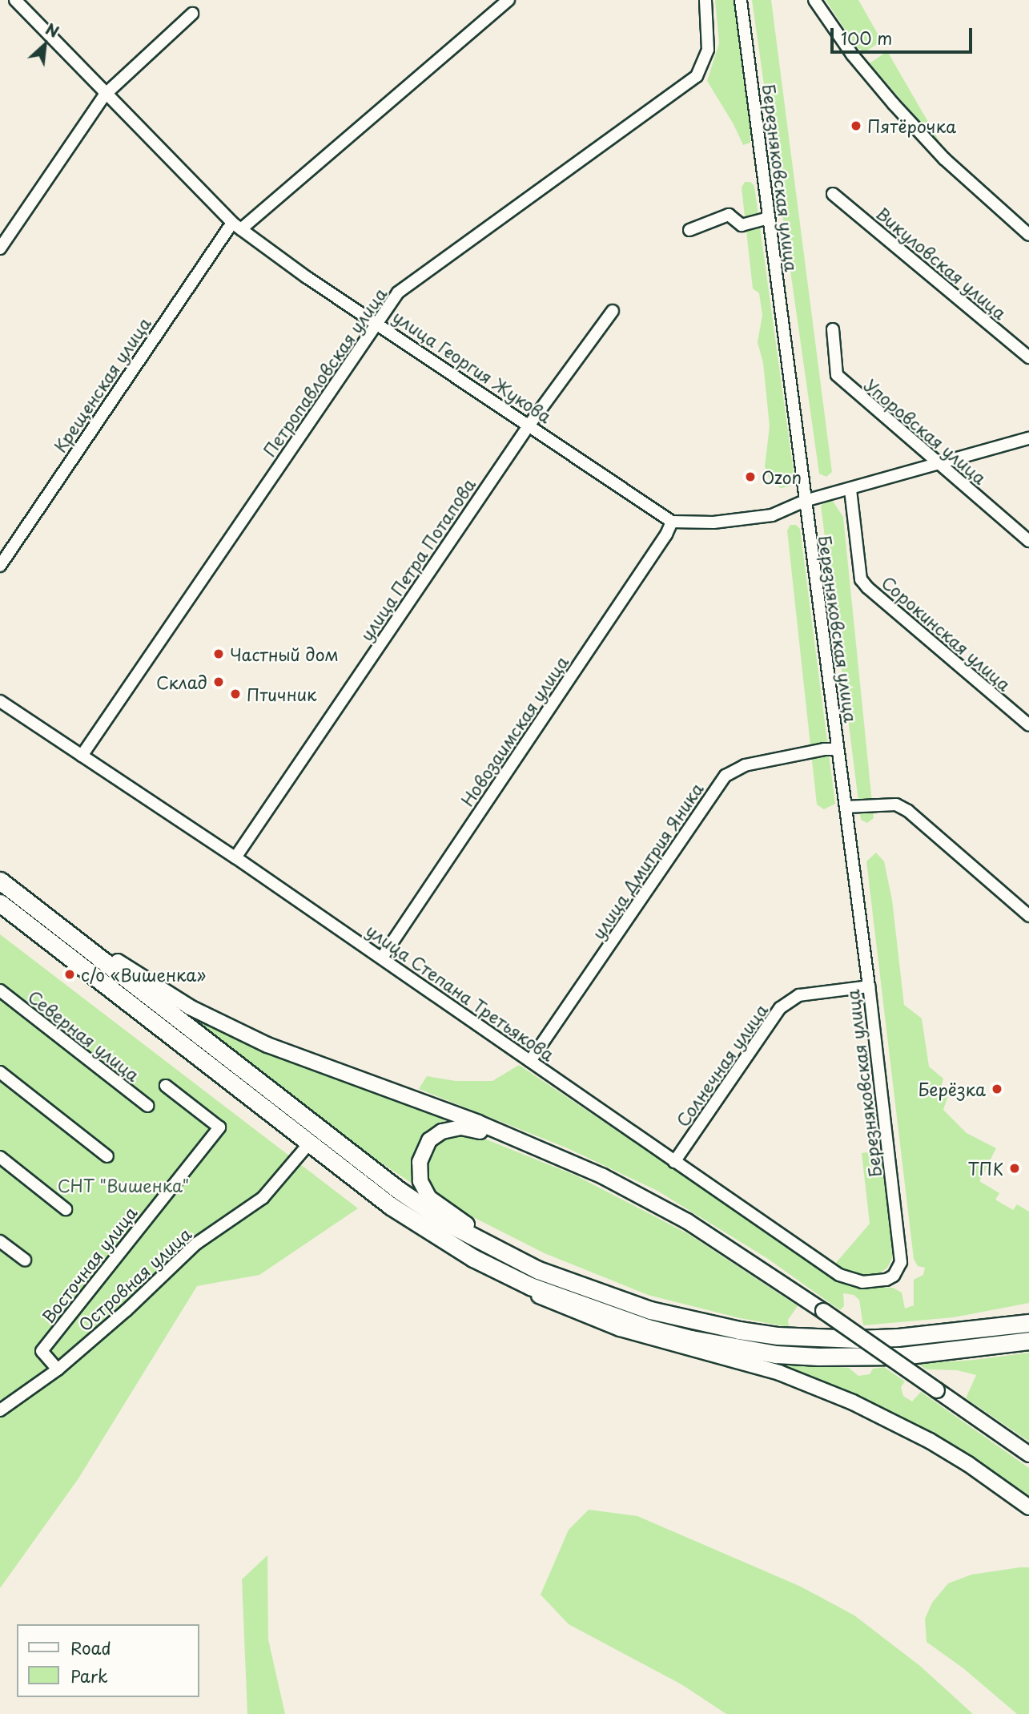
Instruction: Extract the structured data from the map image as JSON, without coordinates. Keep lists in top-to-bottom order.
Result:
{
  "streets": {
    "street": [
      "Березняковская улица",
      "Викуловская улица",
      "улица Георгия Жукова",
      "Петропавловская улица",
      "Крещенская улица",
      "Упоровская улица",
      "улица Петра Потапова",
      "Сорокинская улица",
      "Новозаимская улица",
      "улица Дмитрия Яника",
      "улица Степана Третьякова",
      "Северная улица",
      "Солнечная улица",
      "Восточная улица",
      "Островная улица"
    ]
  },
  "crossings": [
    ["Березняковская улица", "улица Дмитрия Яника"],
    ["Березняковская улица", "улица Степана Третьякова"],
    ["Березняковская улица", "Солнечная улица"],
    ["улица Георгия Жукова", "Петропавловская улица"],
    ["улица Георгия Жукова", "Крещенская улица"],
    ["улица Георгия Жукова", "улица Петра Потапова"],
    ["улица Георгия Жукова", "Новозаимская улица"],
    ["Петропавловская улица", "улица Степана Третьякова"],
    ["улица Петра Потапова", "улица Степана Третьякова"],
    ["Новозаимская улица", "улица Степана Третьякова"],
    ["улица Дмитрия Яника", "улица Степана Третьякова"],
    ["улица Степана Третьякова", "Солнечная улица"],
    ["Восточная улица", "Островная улица"]
  ],
  "parks": ["СНТ \"Вишенка\""],
  "places": [
    "Пятёрочка",
    "Ozon",
    "Частный дом",
    "Склад",
    "Птичник",
    "с/о «Вишенка»",
    "Берёзка",
    "ТПК"
  ],
  "legend": ["Road", "Park"],
  "scale_bar": "100 m",
  "north": "top right"
}
